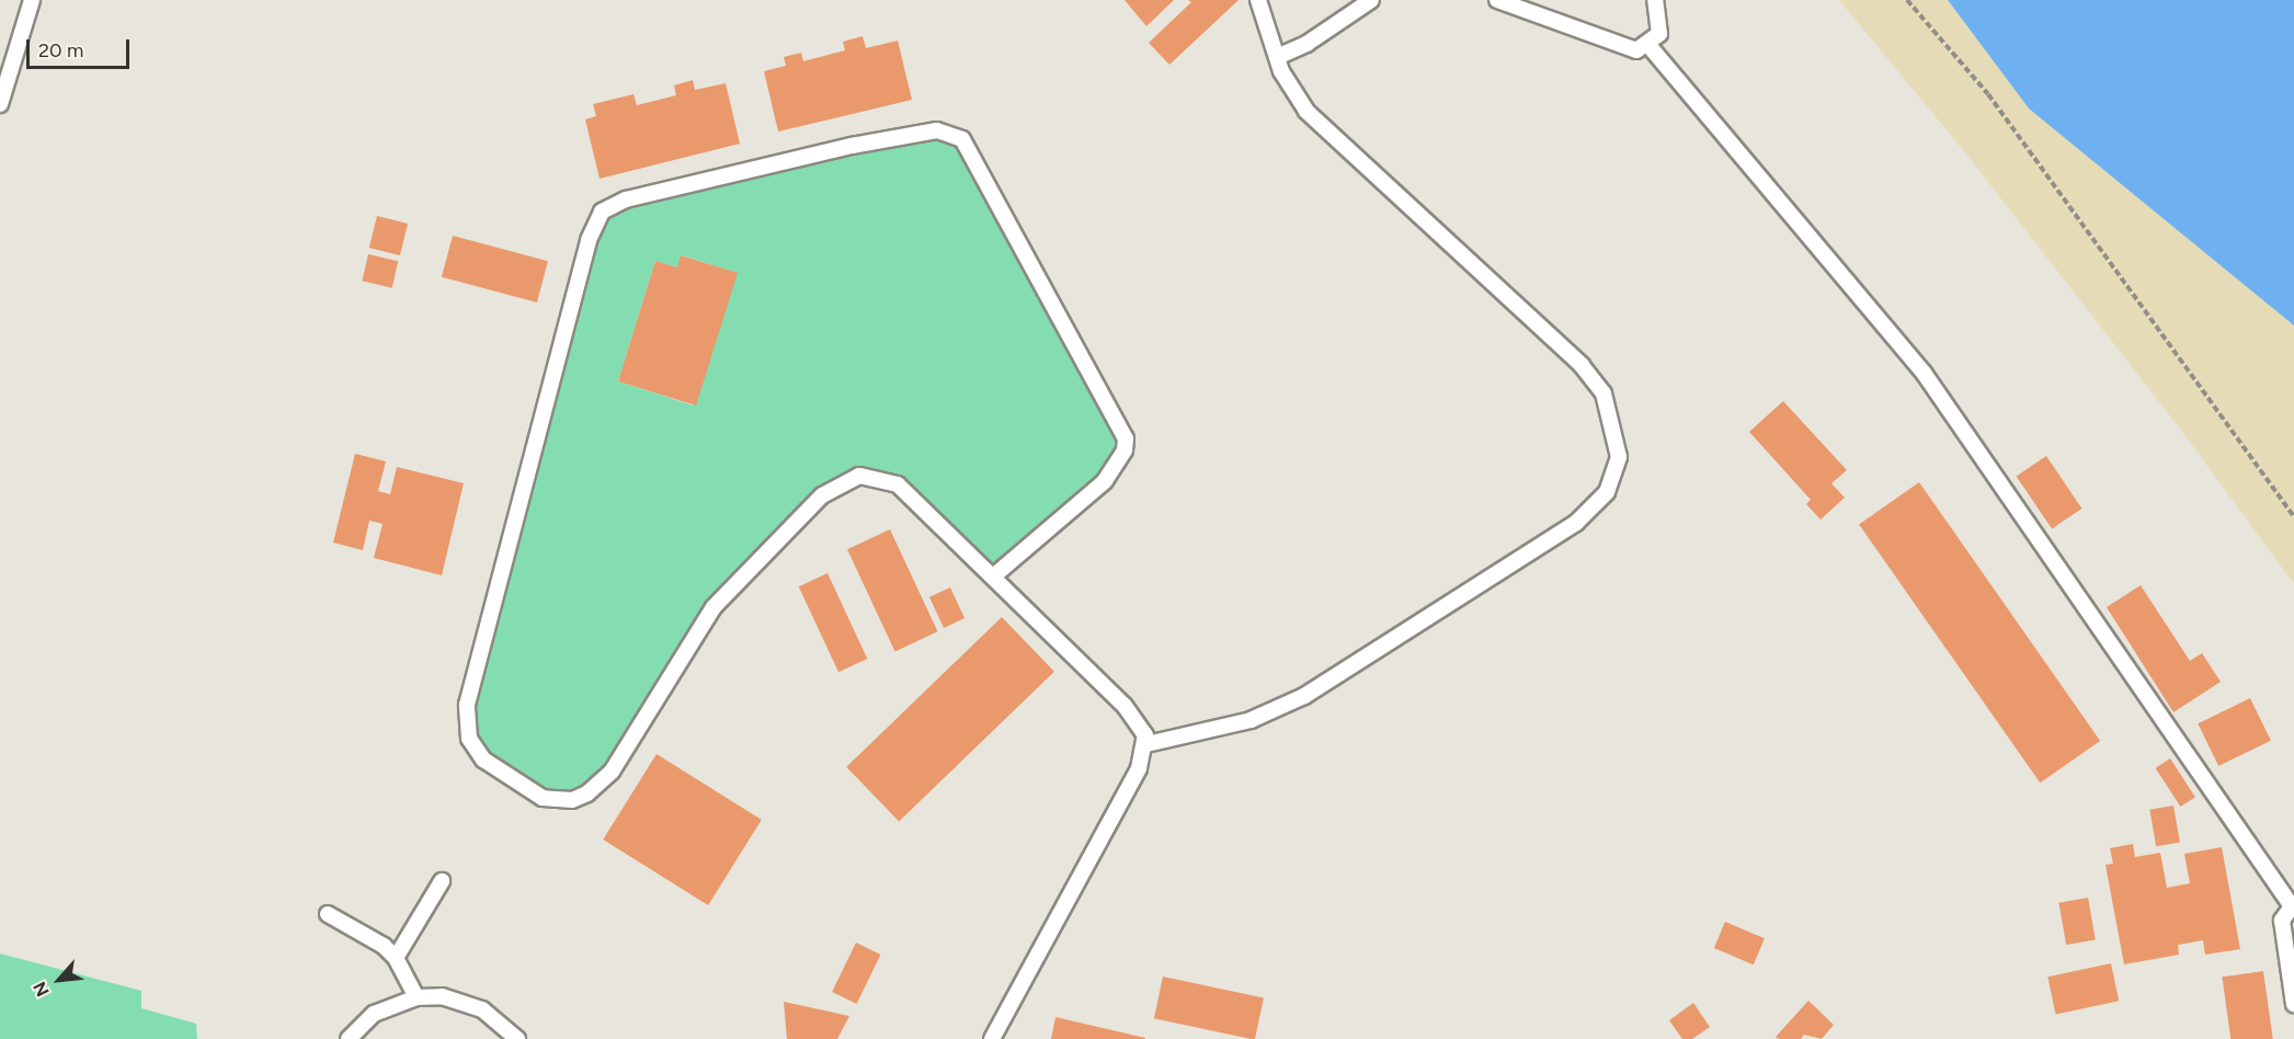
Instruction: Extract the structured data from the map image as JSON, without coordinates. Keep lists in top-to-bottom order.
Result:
{
  "scale_bar": "20 m",
  "north": "bottom left"
}
